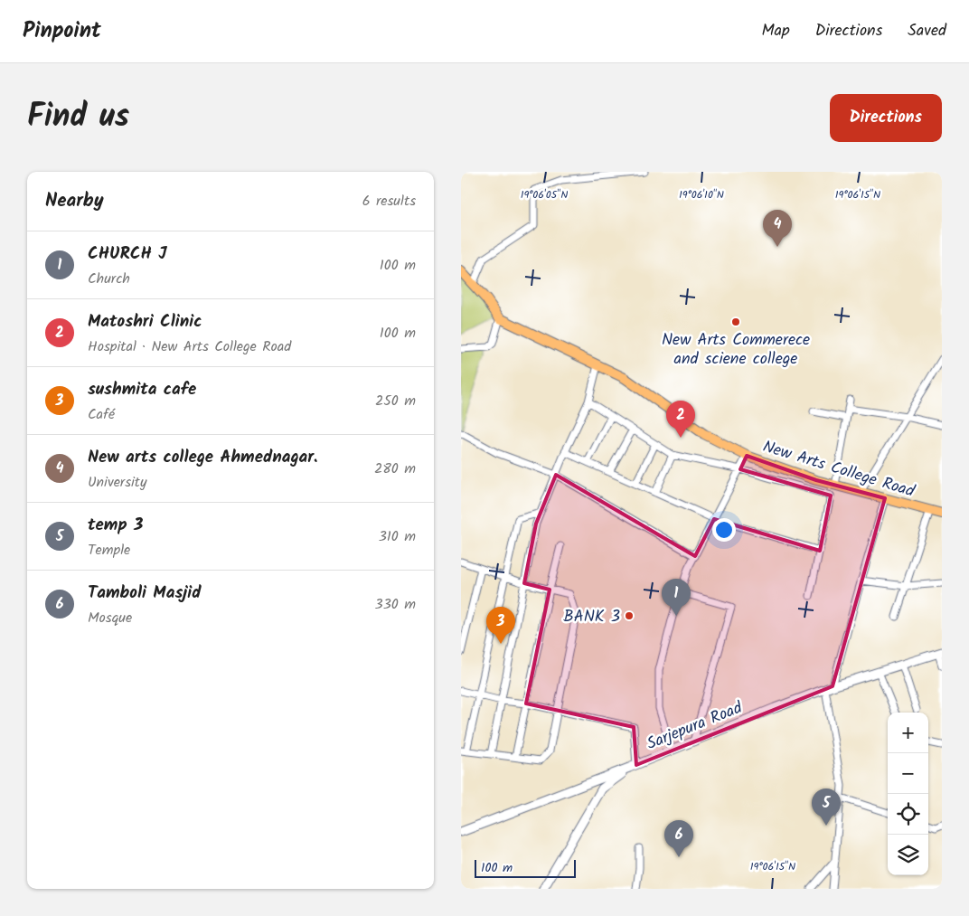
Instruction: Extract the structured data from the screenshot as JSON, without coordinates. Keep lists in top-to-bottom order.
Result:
{
  "streets": {
    "main road": ["New Arts College Road"],
    "street": ["Sarjepura Road"]
  },
  "places": ["New Arts Commerece and sciene college", "BANK 3"],
  "scale_bar": "100 m",
  "page": {
    "header": "Pinpoint",
    "nav": ["Map", "Directions", "Saved"],
    "title": "Find us",
    "buttons": "Directions",
    "heading": ["Nearby", "6 results"],
    "pins": [
      "4",
      "2",
      "1",
      "3",
      "5",
      "6"
    ],
    "list": [
      {
        "mark": "1",
        "name": "CHURCH J",
        "note": "Church",
        "value": "100 m"
      },
      {
        "mark": "2",
        "name": "Matoshri Clinic",
        "note": "Hospital · New Arts College Road",
        "value": "100 m"
      },
      {
        "mark": "3",
        "name": "sushmita cafe",
        "note": "Café",
        "value": "250 m"
      },
      {
        "mark": "4",
        "name": "New arts college Ahmednagar.",
        "note": "University",
        "value": "280 m"
      },
      {
        "mark": "5",
        "name": "temp 3",
        "note": "Temple",
        "value": "310 m"
      },
      {
        "mark": "6",
        "name": "Tamboli Masjid",
        "note": "Mosque",
        "value": "330 m"
      }
    ],
    "map_buttons": ["+", "−"],
    "scale": "100 m"
  },
  "coordinates": ["19°06'05\"N", "19°06'10\"N", "19°06'15\"N"]
}
